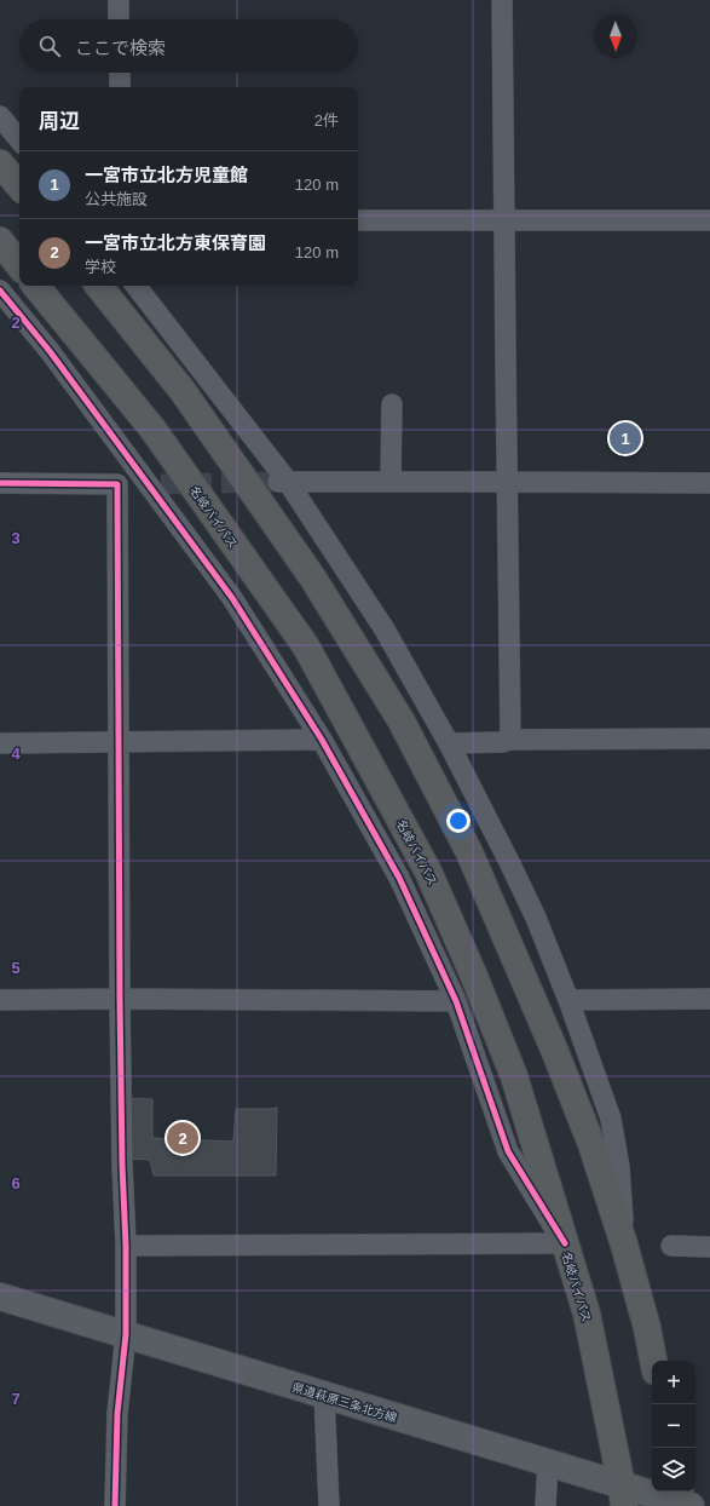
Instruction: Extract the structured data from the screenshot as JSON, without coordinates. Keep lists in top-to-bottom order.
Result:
{
  "streets": {
    "highway": ["名岐バイパス"],
    "main road": ["県道萩原三条北方線"]
  },
  "crossings": [
    ["名岐バイパス", "県道萩原三条北方線"]
  ],
  "north": "bottom",
  "page": {
    "search": "ここで検索",
    "heading": ["周辺", "2件"],
    "list": [
      {
        "mark": "1",
        "name": "一宮市立北方児童館",
        "note": "公共施設",
        "value": "120 m"
      },
      {
        "mark": "2",
        "name": "一宮市立北方東保育園",
        "note": "学校",
        "value": "120 m"
      }
    ],
    "pins": ["1", "2"],
    "map_buttons": ["+", "−"]
  },
  "grid": {
    "rows": [
      "2",
      "3",
      "4",
      "5",
      "6",
      "7"
    ]
  }
}
